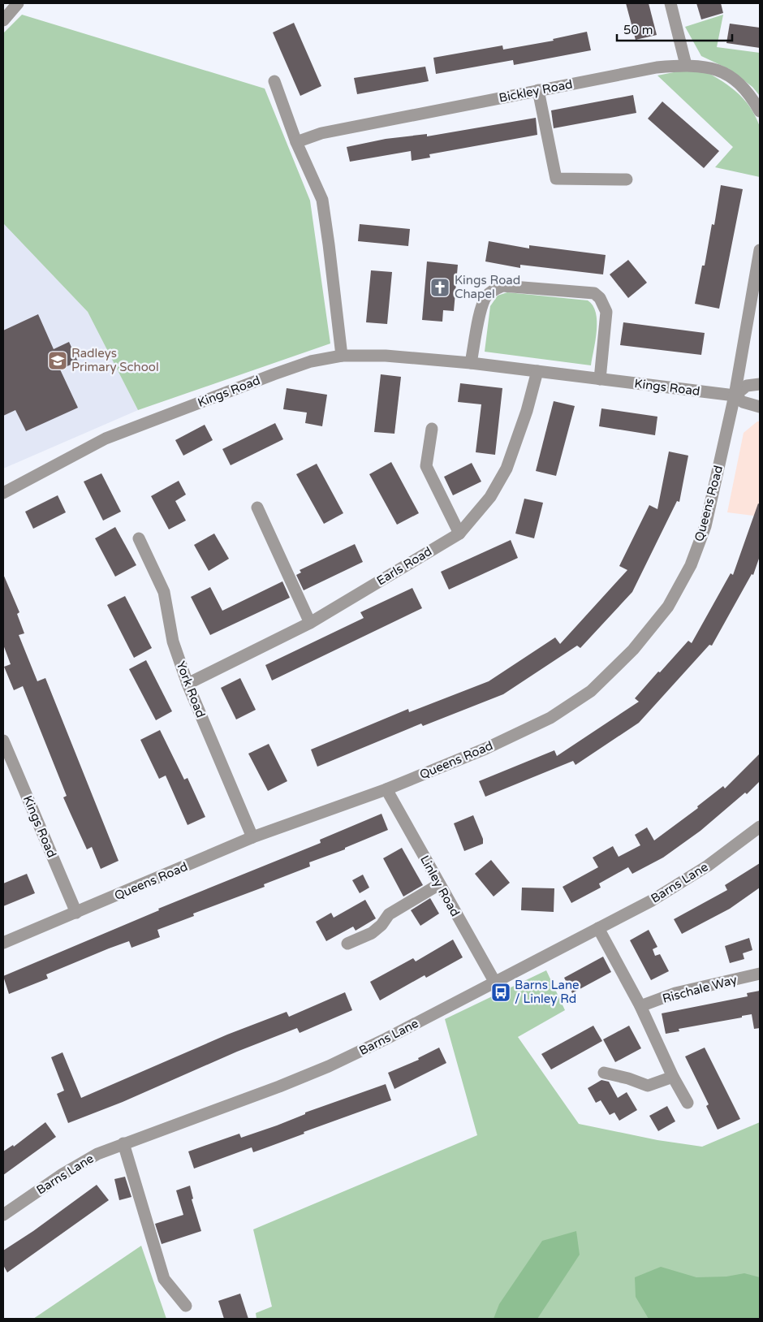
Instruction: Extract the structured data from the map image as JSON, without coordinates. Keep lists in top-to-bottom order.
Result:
{
  "streets": {
    "street": [
      "Bickley Road",
      "Kings Road",
      "Queens Road",
      "Earls Road",
      "York Road",
      "Barns Lane",
      "Linley Road",
      "Rischale Way"
    ]
  },
  "crossings": [
    ["Kings Road", "Queens Road"],
    ["Kings Road", "Earls Road"],
    ["Queens Road", "York Road"],
    ["Queens Road", "Linley Road"],
    ["Earls Road", "York Road"],
    ["Barns Lane", "Linley Road"]
  ],
  "places": {
    "church": ["Kings Road Chapel"],
    "school or university": ["Radleys Primary School"],
    "bus stop": ["Barns Lane / Linley Rd"]
  },
  "scale_bar": "50 m"
}
